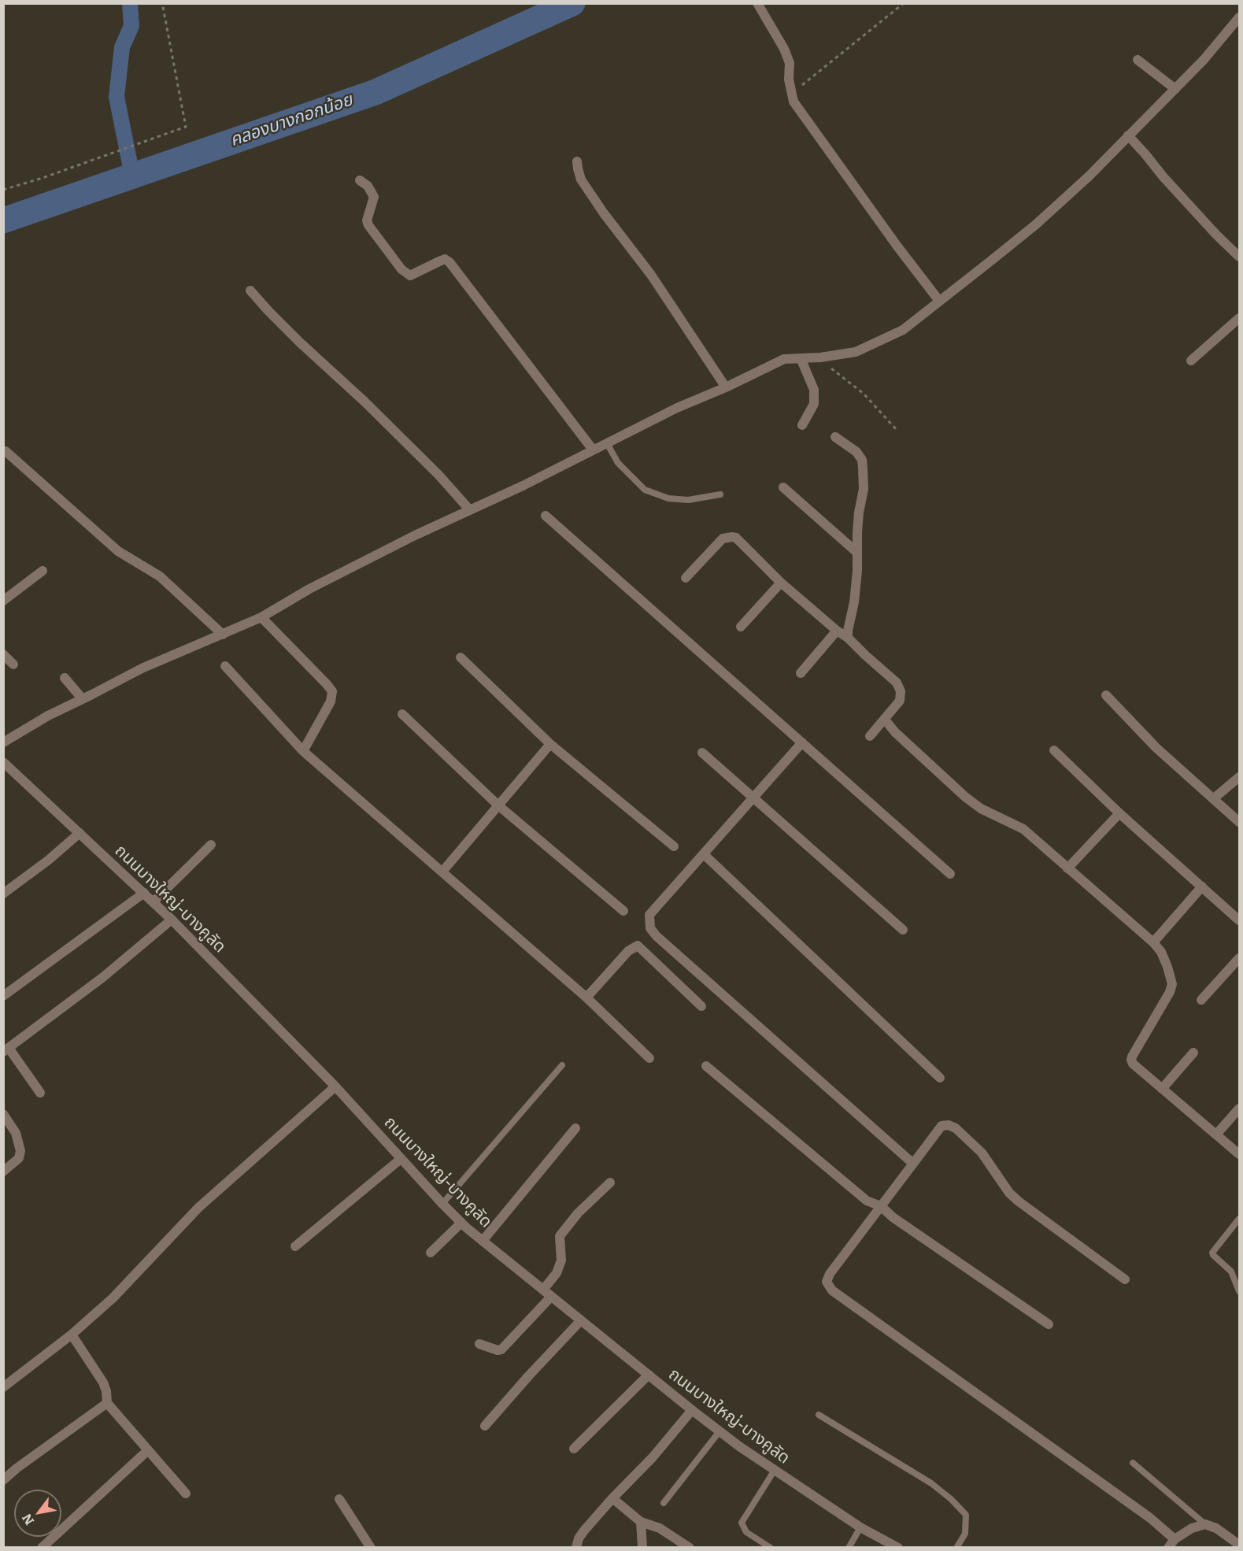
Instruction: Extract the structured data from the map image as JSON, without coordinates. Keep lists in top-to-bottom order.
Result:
{
  "streets": {
    "street": ["ถนนบางใหญ่-บางคูลัด"]
  },
  "water": ["คลองบางกอกน้อย"],
  "north": "bottom left"
}
